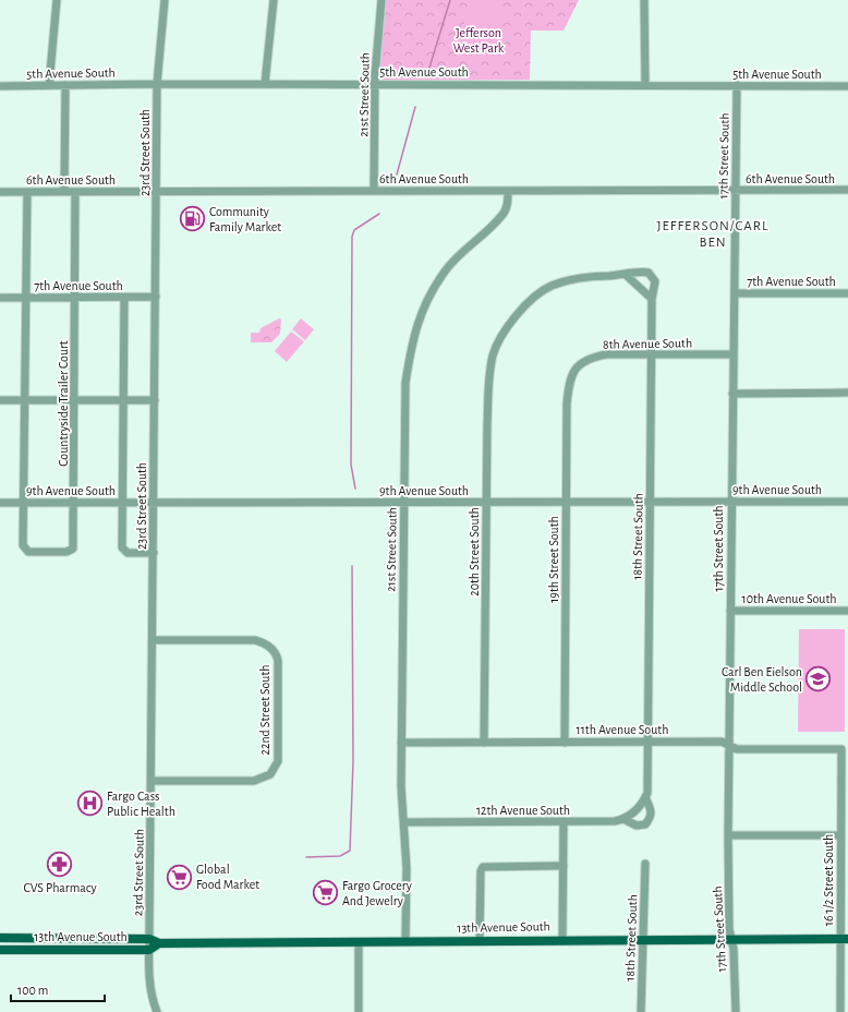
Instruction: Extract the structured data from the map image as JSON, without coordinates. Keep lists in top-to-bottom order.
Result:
{
  "streets": {
    "main road": ["13th Avenue South"],
    "street": [
      "5th Avenue South",
      "21st Street South",
      "23rd Street South",
      "17th Street South",
      "6th Avenue South",
      "7th Avenue South",
      "8th Avenue South",
      "Countryside Trailer Court",
      "9th Avenue South",
      "18th Street South",
      "20th Street South",
      "19th Street South",
      "10th Avenue South",
      "22nd Street South",
      "11th Avenue South",
      "12th Avenue South",
      "16 1/2 Street South"
    ]
  },
  "crossings": [
    ["5th Avenue South", "21st Street South"],
    ["5th Avenue South", "23rd Street South"],
    ["5th Avenue South", "17th Street South"],
    ["21st Street South", "6th Avenue South"],
    ["21st Street South", "9th Avenue South"],
    ["21st Street South", "11th Avenue South"],
    ["21st Street South", "12th Avenue South"],
    ["21st Street South", "13th Avenue South"],
    ["23rd Street South", "6th Avenue South"],
    ["23rd Street South", "7th Avenue South"],
    ["23rd Street South", "9th Avenue South"],
    ["23rd Street South", "22nd Street South"],
    ["23rd Street South", "13th Avenue South"],
    ["17th Street South", "6th Avenue South"],
    ["17th Street South", "7th Avenue South"],
    ["17th Street South", "8th Avenue South"],
    ["17th Street South", "9th Avenue South"],
    ["17th Street South", "10th Avenue South"],
    ["17th Street South", "11th Avenue South"],
    ["17th Street South", "13th Avenue South"],
    ["6th Avenue South", "Countryside Trailer Court"],
    ["7th Avenue South", "Countryside Trailer Court"],
    ["8th Avenue South", "18th Street South"],
    ["8th Avenue South", "19th Street South"],
    ["Countryside Trailer Court", "9th Avenue South"],
    ["9th Avenue South", "18th Street South"],
    ["9th Avenue South", "20th Street South"],
    ["9th Avenue South", "19th Street South"],
    ["18th Street South", "20th Street South"],
    ["18th Street South", "11th Avenue South"],
    ["18th Street South", "12th Avenue South"],
    ["18th Street South", "13th Avenue South"],
    ["20th Street South", "11th Avenue South"],
    ["19th Street South", "11th Avenue South"],
    ["11th Avenue South", "16 1/2 Street South"],
    ["16 1/2 Street South", "13th Avenue South"]
  ],
  "districts": ["JEFFERSON/CARL BEN"],
  "parks": ["Jefferson West Park"],
  "places": {
    "fuel station": ["Community Family Market"],
    "school or university": ["Carl Ben Eielson Middle School"],
    "hospital": ["Fargo Cass Public Health"],
    "pharmacy": ["CVS Pharmacy"],
    "supermarket": ["Global Food Market", "Fargo Grocery And Jewelry"]
  },
  "scale_bar": "100 m"
}
